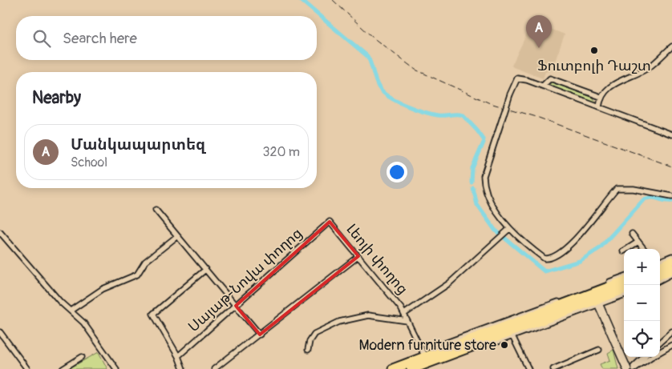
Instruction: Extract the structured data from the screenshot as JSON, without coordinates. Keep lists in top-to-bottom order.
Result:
{
  "streets": {
    "street": ["Լեոյի փողոց", "Սայաթ-Նովա փողոց"]
  },
  "crossings": [
    ["Լեոյի փողոց", "Սայաթ-Նովա փողոց"]
  ],
  "places": ["Ֆուտբոլի Դաշտ", "Modern furniture store"],
  "page": {
    "pins": "A",
    "search": "Search here",
    "heading": "Nearby",
    "list": [
      {
        "mark": "A",
        "name": "Մանկապարտեզ",
        "note": "School",
        "value": "320 m"
      }
    ],
    "map_buttons": ["+", "−"]
  }
}
